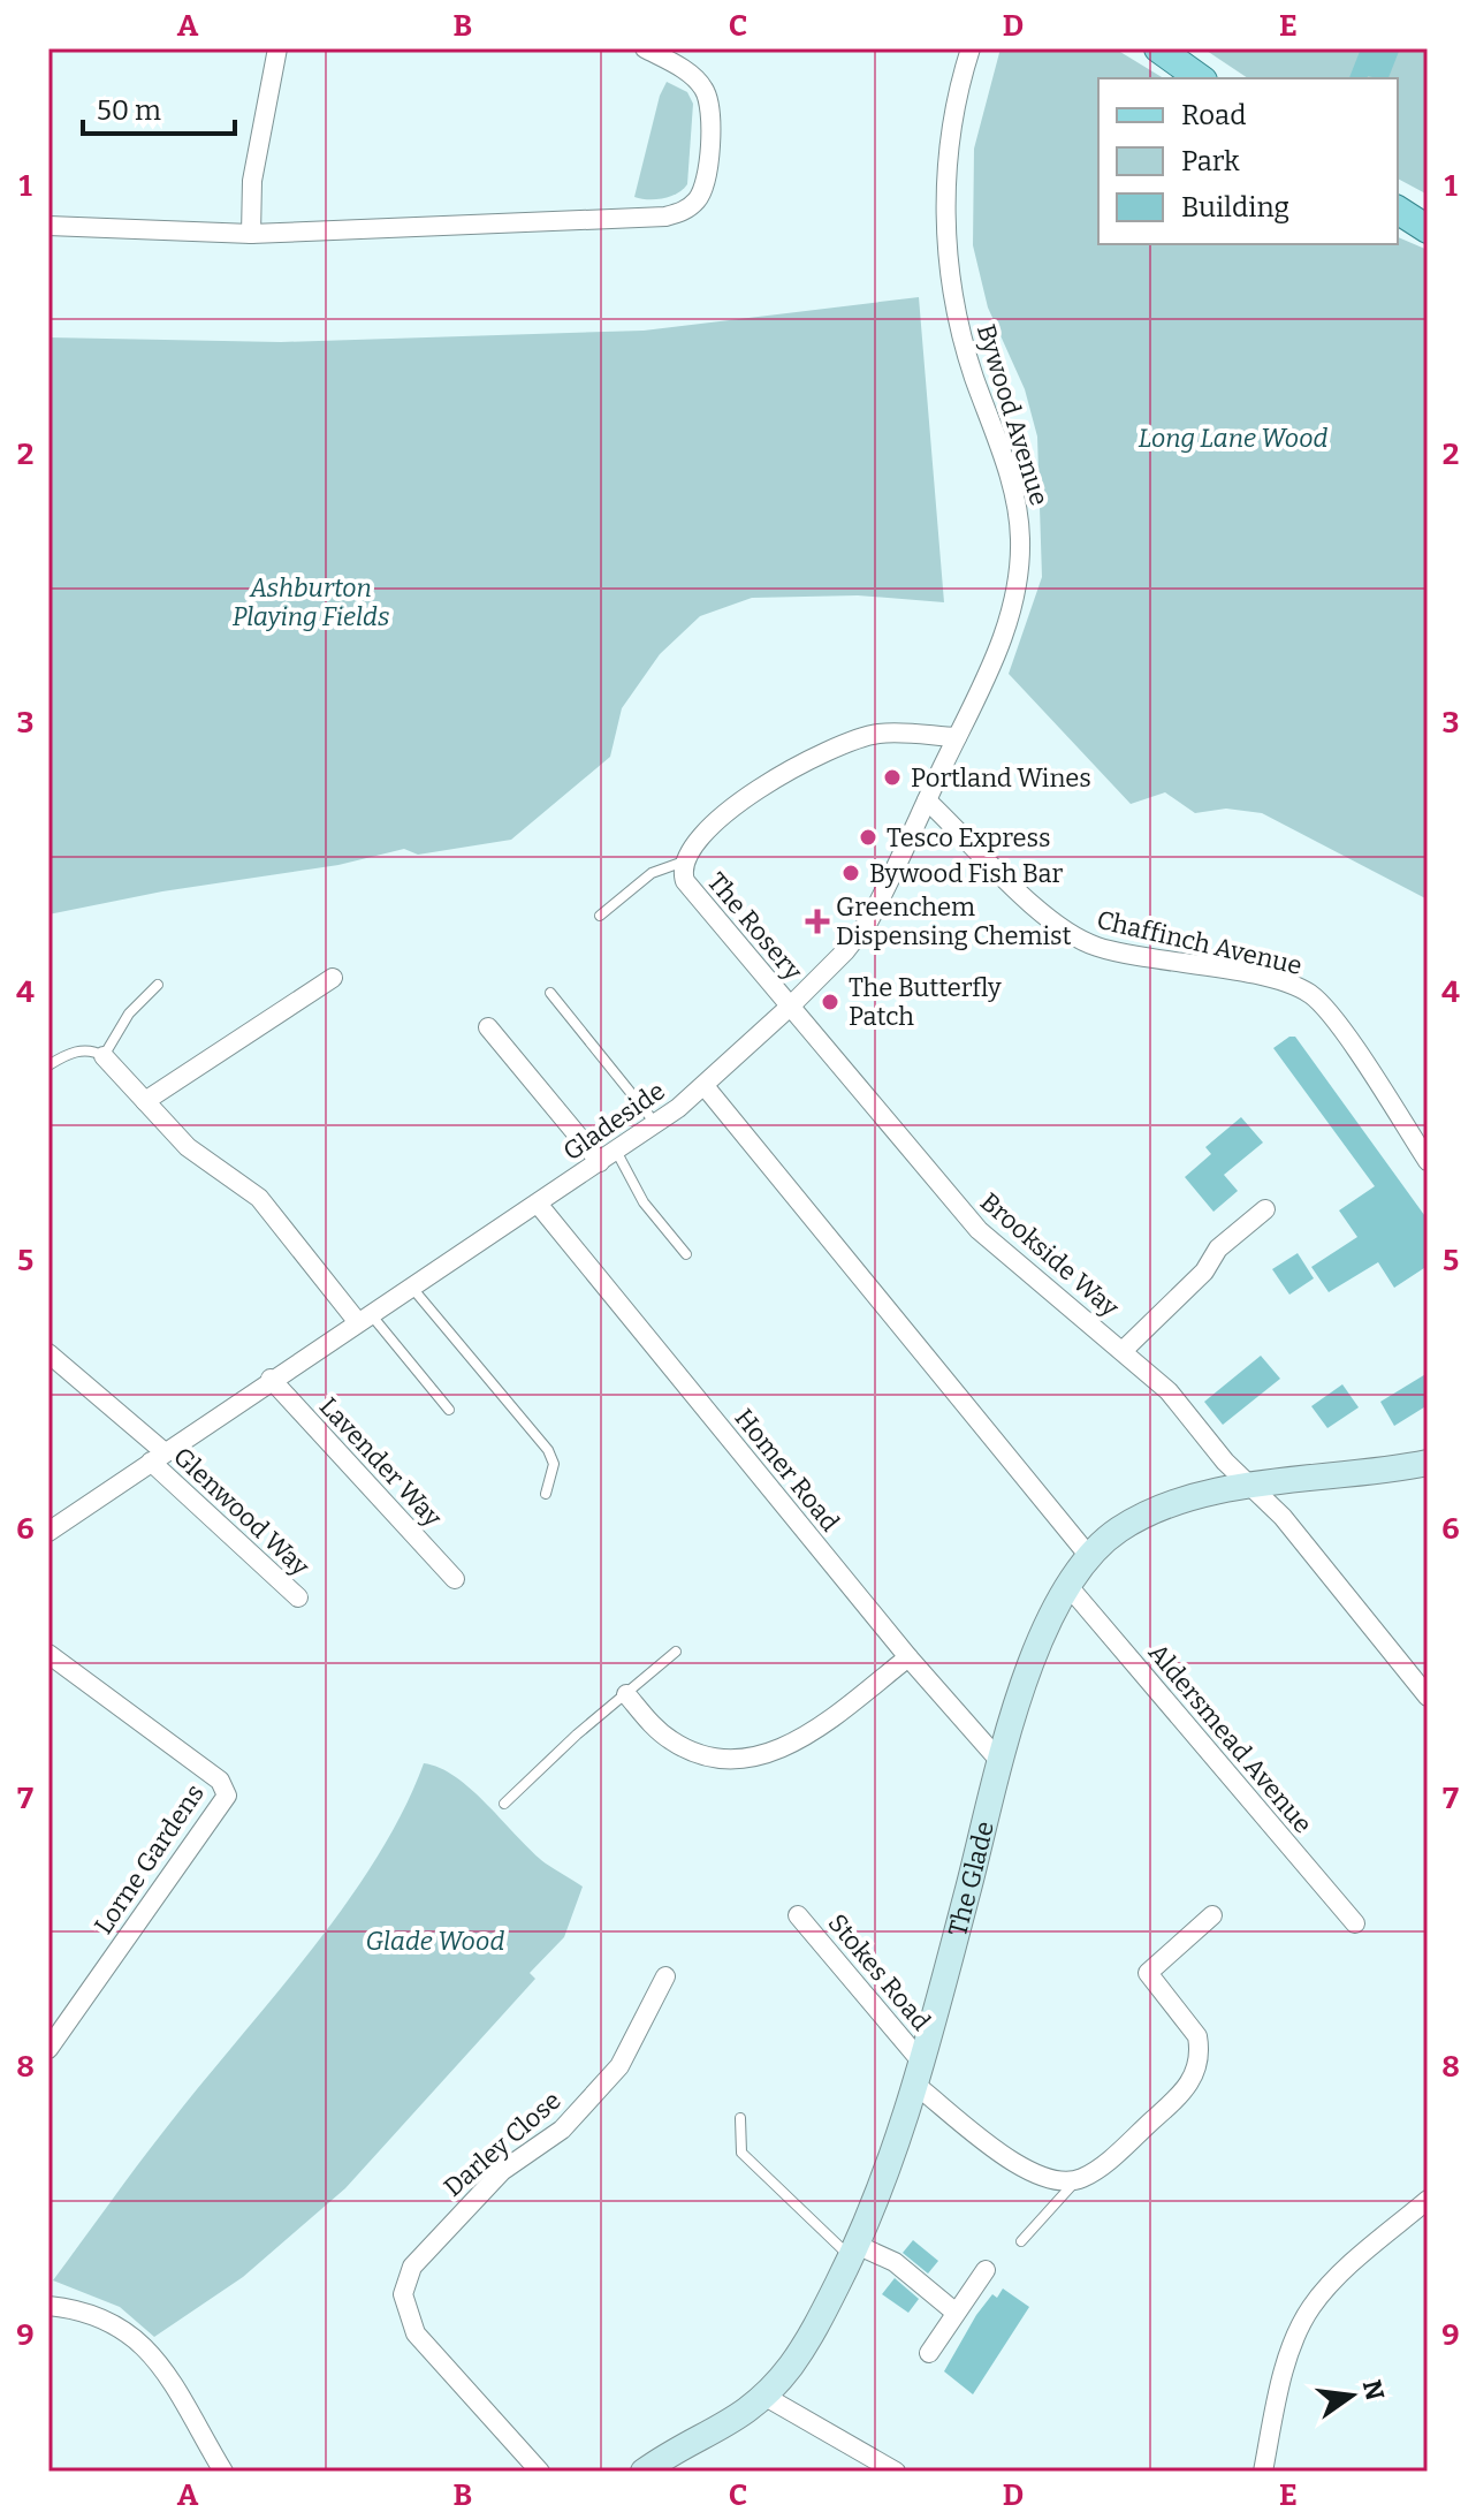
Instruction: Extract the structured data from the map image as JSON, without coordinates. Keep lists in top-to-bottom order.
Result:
{
  "streets": {
    "street": [
      "Bywood Avenue",
      "The Rosery",
      "Chaffinch Avenue",
      "Gladeside",
      "Brookside Way",
      "Lavender Way",
      "Homer Road",
      "Glenwood Way",
      "Aldersmead Avenue",
      "Lorne Gardens",
      "The Glade",
      "Stokes Road",
      "Darley Close"
    ]
  },
  "crossings": [
    ["Bywood Avenue", "The Rosery"],
    ["Bywood Avenue", "Chaffinch Avenue"],
    ["Bywood Avenue", "Gladeside"],
    ["Bywood Avenue", "Brookside Way"],
    ["The Rosery", "Brookside Way"],
    ["Gladeside", "Lavender Way"],
    ["Gladeside", "Homer Road"],
    ["Gladeside", "Glenwood Way"],
    ["Gladeside", "The Glade"],
    ["Brookside Way", "The Glade"],
    ["Homer Road", "The Glade"],
    ["Aldersmead Avenue", "The Glade"],
    ["The Glade", "Stokes Road"]
  ],
  "parks": ["Long Lane Wood", "Ashburton Playing Fields", "Glade Wood"],
  "places": {
    "other": [
      "Portland Wines",
      "Tesco Express",
      "Bywood Fish Bar",
      "The Butterfly Patch"
    ],
    "health": ["Greenchem Dispensing Chemist"]
  },
  "legend": ["Road", "Park", "Building"],
  "scale_bar": "50 m",
  "north": "right",
  "grid": {
    "columns": [
      "A",
      "B",
      "C",
      "D",
      "E"
    ],
    "rows": [
      "1",
      "2",
      "3",
      "4",
      "5",
      "6",
      "7",
      "8",
      "9"
    ]
  }
}
